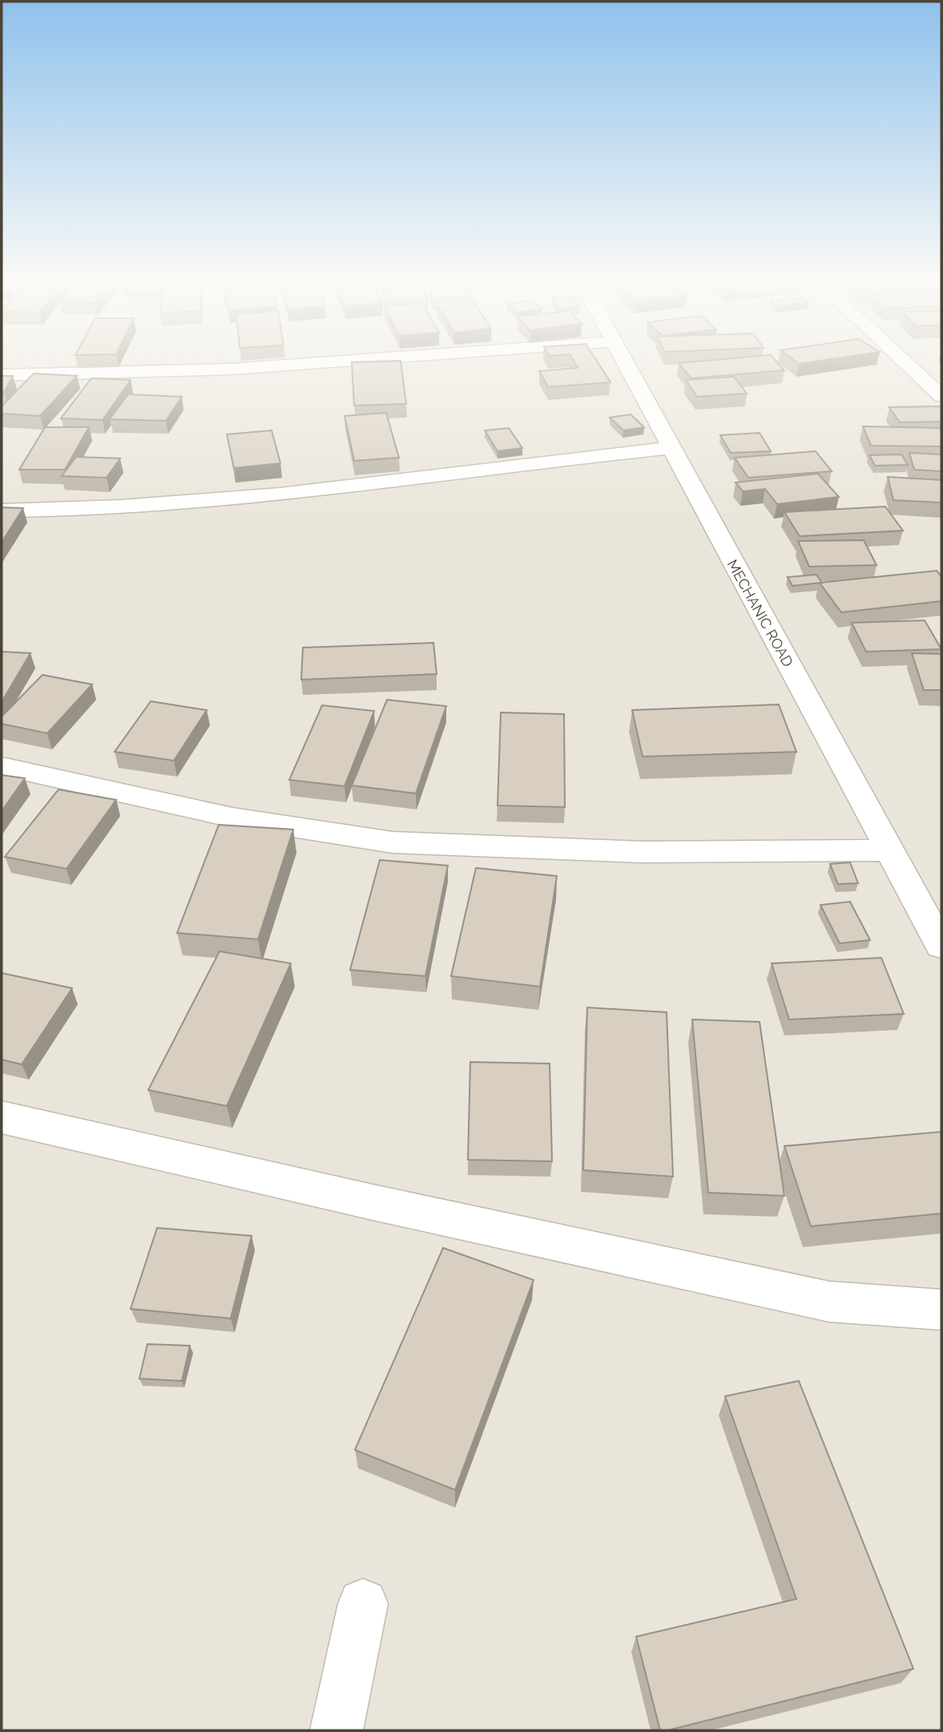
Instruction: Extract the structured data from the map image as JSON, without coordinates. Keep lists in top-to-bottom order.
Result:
{
  "streets": {
    "street": ["MECHANIC ROAD"]
  }
}
